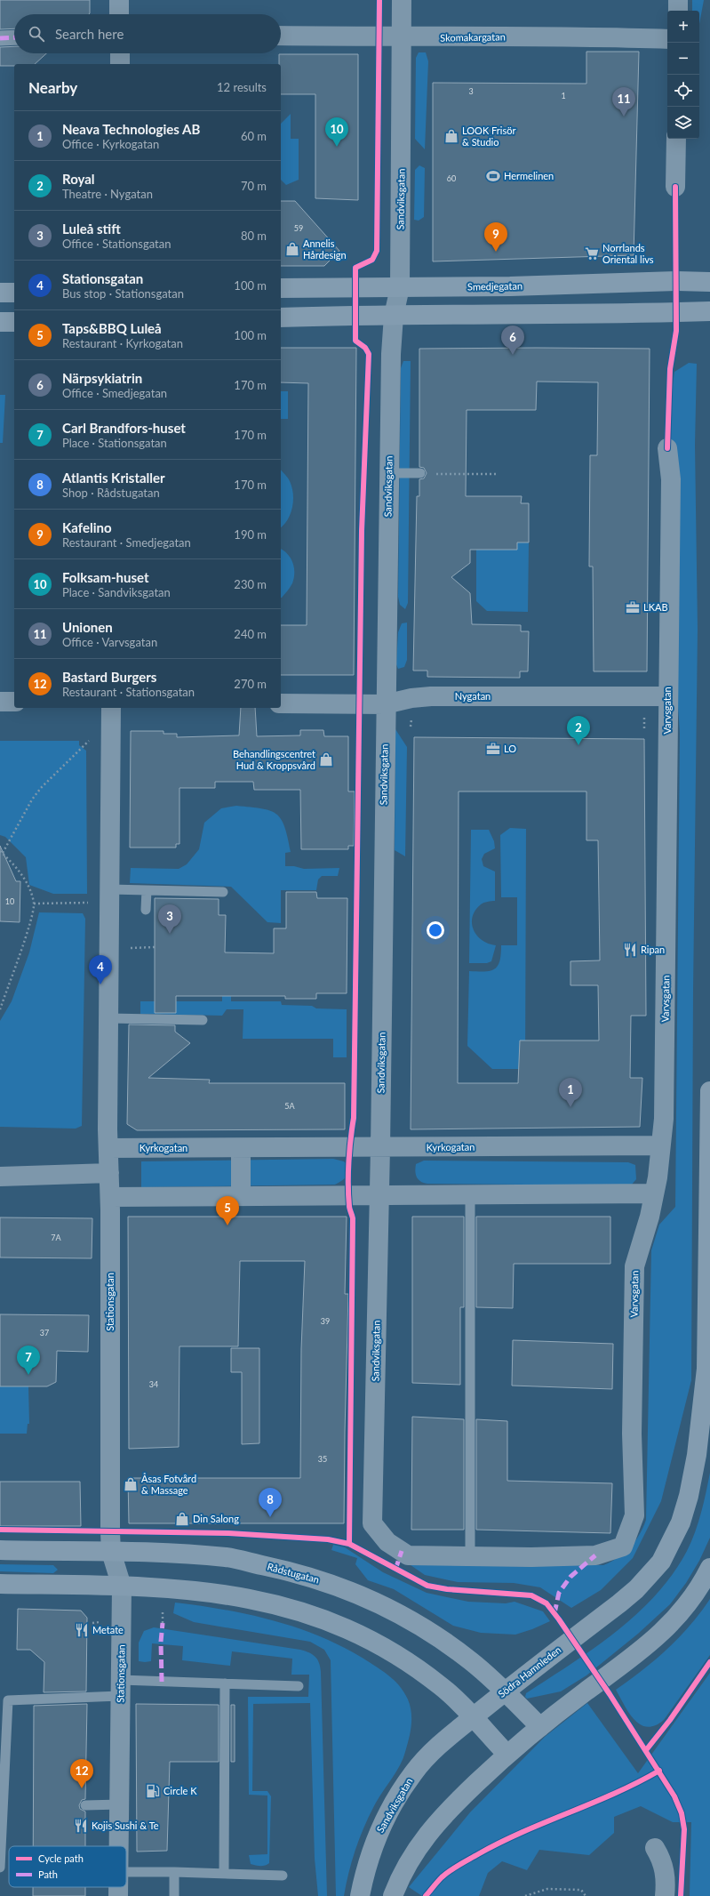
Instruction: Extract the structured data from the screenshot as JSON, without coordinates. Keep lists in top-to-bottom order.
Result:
{
  "streets": {
    "main road": [
      "Sandviksgatan",
      "Smedjegatan",
      "Rådstugatan",
      "Södra Hamnleden"
    ],
    "street": [
      "Skomakargatan",
      "Nygatan",
      "Varvsgatan",
      "Kyrkogatan",
      "Stationsgatan"
    ]
  },
  "crossings": [
    ["Skomakargatan", "Sandviksgatan"],
    ["Sandviksgatan", "Smedjegatan"],
    ["Sandviksgatan", "Nygatan"],
    ["Sandviksgatan", "Varvsgatan"],
    ["Sandviksgatan", "Kyrkogatan"],
    ["Sandviksgatan", "Södra Hamnleden"],
    ["Nygatan", "Varvsgatan"],
    ["Varvsgatan", "Kyrkogatan"],
    ["Kyrkogatan", "Stationsgatan"],
    ["Stationsgatan", "Rådstugatan"],
    ["Rådstugatan", "Södra Hamnleden"]
  ],
  "places": {
    "shop": [
      "LOOK Frisör & Studio",
      "Annelis Hårdesign",
      "Behandlingscentret Hud & Kroppsvård",
      "Åsas Fotvård & Massage",
      "Din Salong"
    ],
    "sports": ["Hermelinen"],
    "supermarket": ["Norrlands Oriental livs"],
    "office": ["LKAB", "LO"],
    "restaurant": ["Ripan", "Metate", "Kojis Sushi & Te"],
    "fuel station": ["Circle K"]
  },
  "house_numbers": [
    "3",
    "1",
    "60",
    "59",
    "10",
    "5A",
    "7A",
    "39",
    "37",
    "34",
    "35"
  ],
  "legend": ["Cycle path", "Path"],
  "page": {
    "map_buttons": ["+", "−"],
    "search": "Search here",
    "heading": ["Nearby", "12 results"],
    "pins": [
      "11",
      "10",
      "9",
      "6",
      "2",
      "3",
      "4",
      "1",
      "5",
      "7",
      "8",
      "12"
    ],
    "list": [
      {
        "mark": "1",
        "name": "Neava Technologies AB",
        "note": "Office · Kyrkogatan",
        "value": "60 m"
      },
      {
        "mark": "2",
        "name": "Royal",
        "note": "Theatre · Nygatan",
        "value": "70 m"
      },
      {
        "mark": "3",
        "name": "Luleå stift",
        "note": "Office · Stationsgatan",
        "value": "80 m"
      },
      {
        "mark": "4",
        "name": "Stationsgatan",
        "note": "Bus stop · Stationsgatan",
        "value": "100 m"
      },
      {
        "mark": "5",
        "name": "Taps&BBQ Luleå",
        "note": "Restaurant · Kyrkogatan",
        "value": "100 m"
      },
      {
        "mark": "6",
        "name": "Närpsykiatrin",
        "note": "Office · Smedjegatan",
        "value": "170 m"
      },
      {
        "mark": "7",
        "name": "Carl Brandfors-huset",
        "note": "Place · Stationsgatan",
        "value": "170 m"
      },
      {
        "mark": "8",
        "name": "Atlantis Kristaller",
        "note": "Shop · Rådstugatan",
        "value": "170 m"
      },
      {
        "mark": "9",
        "name": "Kafelino",
        "note": "Restaurant · Smedjegatan",
        "value": "190 m"
      },
      {
        "mark": "10",
        "name": "Folksam-huset",
        "note": "Place · Sandviksgatan",
        "value": "230 m"
      },
      {
        "mark": "11",
        "name": "Unionen",
        "note": "Office · Varvsgatan",
        "value": "240 m"
      },
      {
        "mark": "12",
        "name": "Bastard Burgers",
        "note": "Restaurant · Stationsgatan",
        "value": "270 m"
      }
    ]
  }
}
